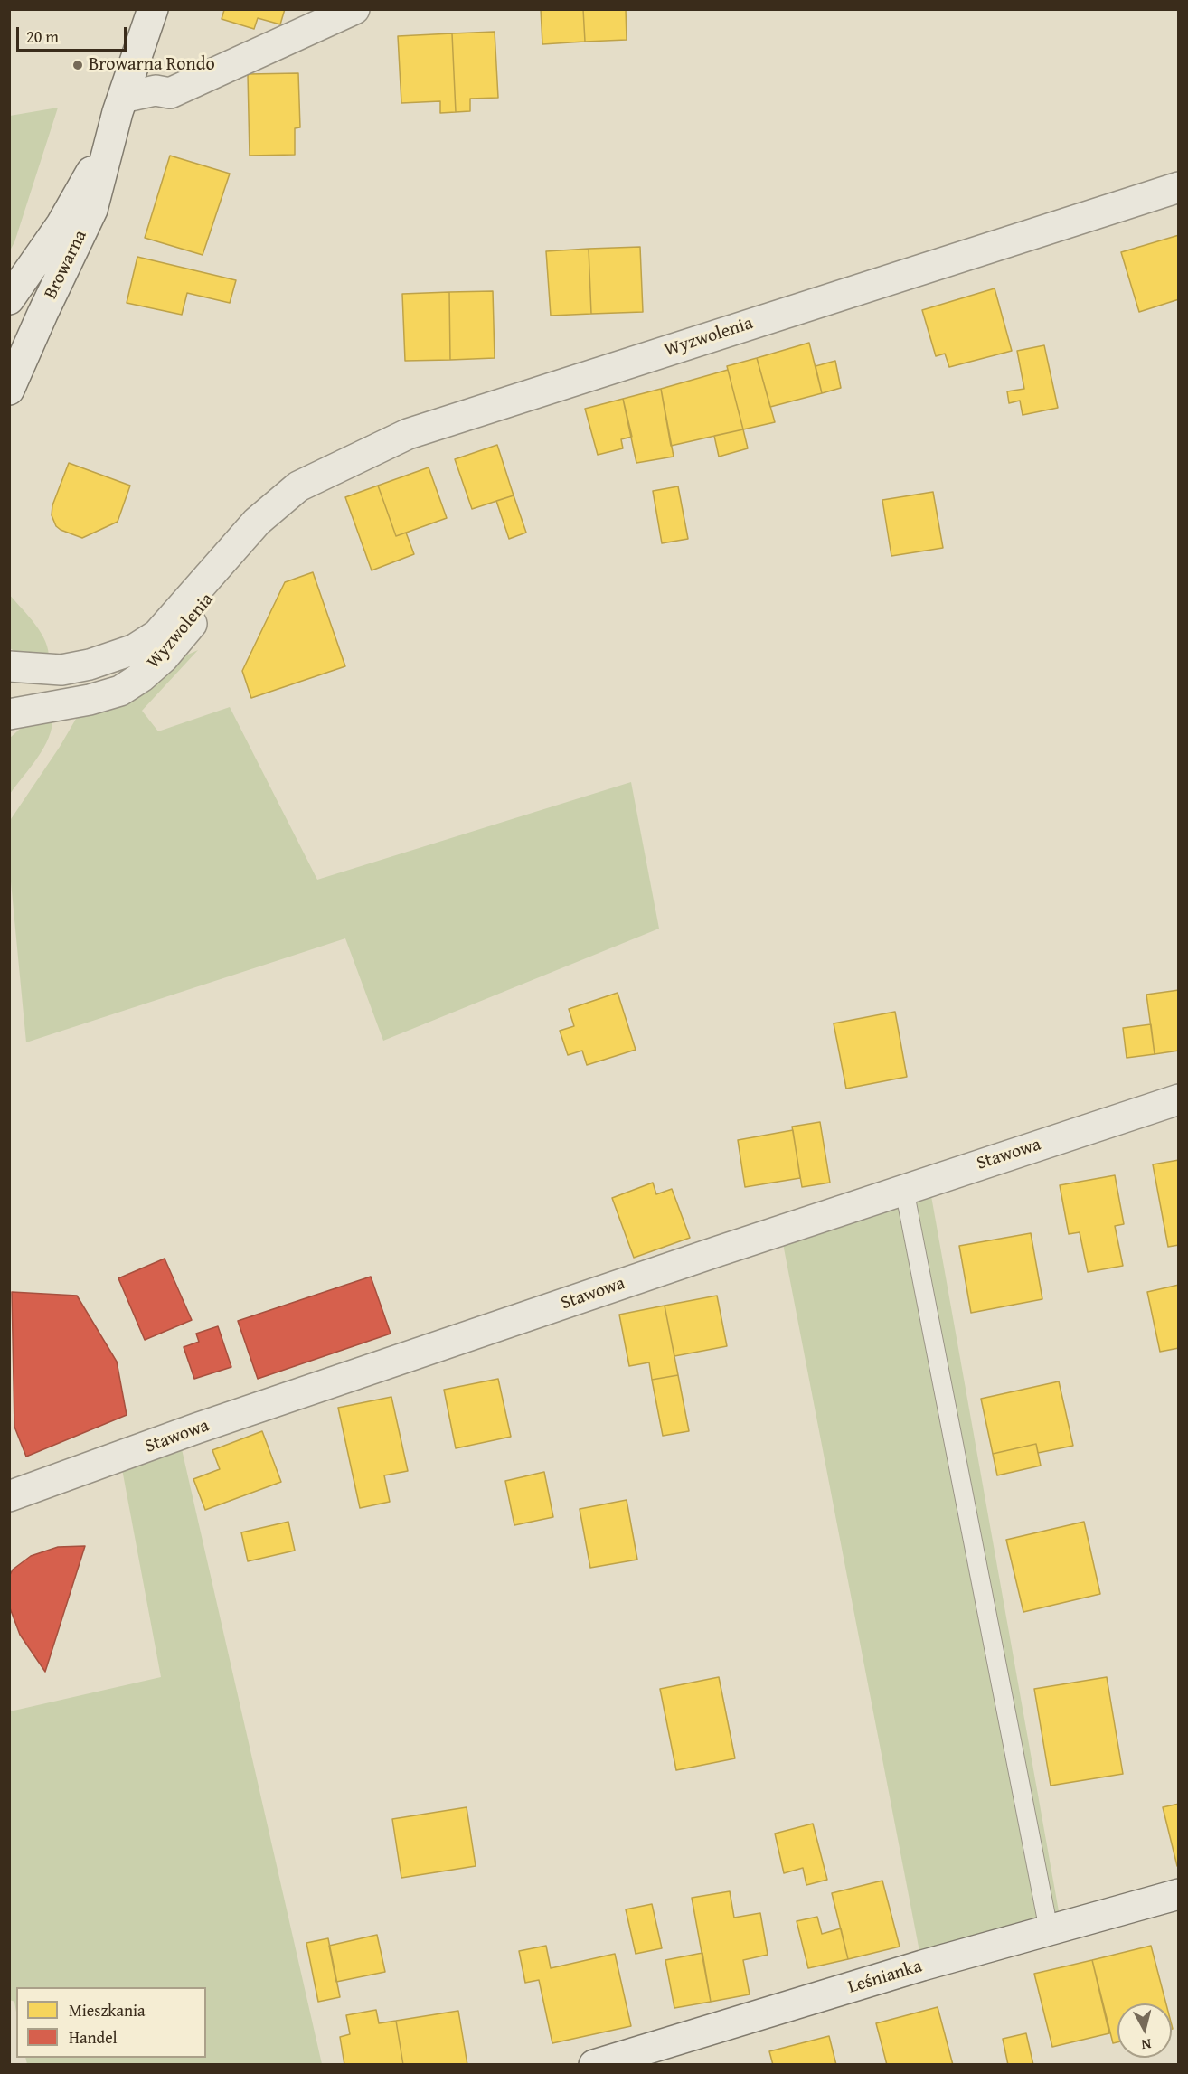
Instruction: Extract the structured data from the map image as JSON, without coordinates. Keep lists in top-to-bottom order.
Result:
{
  "streets": {
    "street": [
      "Browarna",
      "Wyzwolenia",
      "Stawowa",
      "Leśnianka"
    ]
  },
  "places": ["Browarna Rondo"],
  "legend": ["Mieszkania", "Handel"],
  "scale_bar": "20 m",
  "north": "bottom"
}
